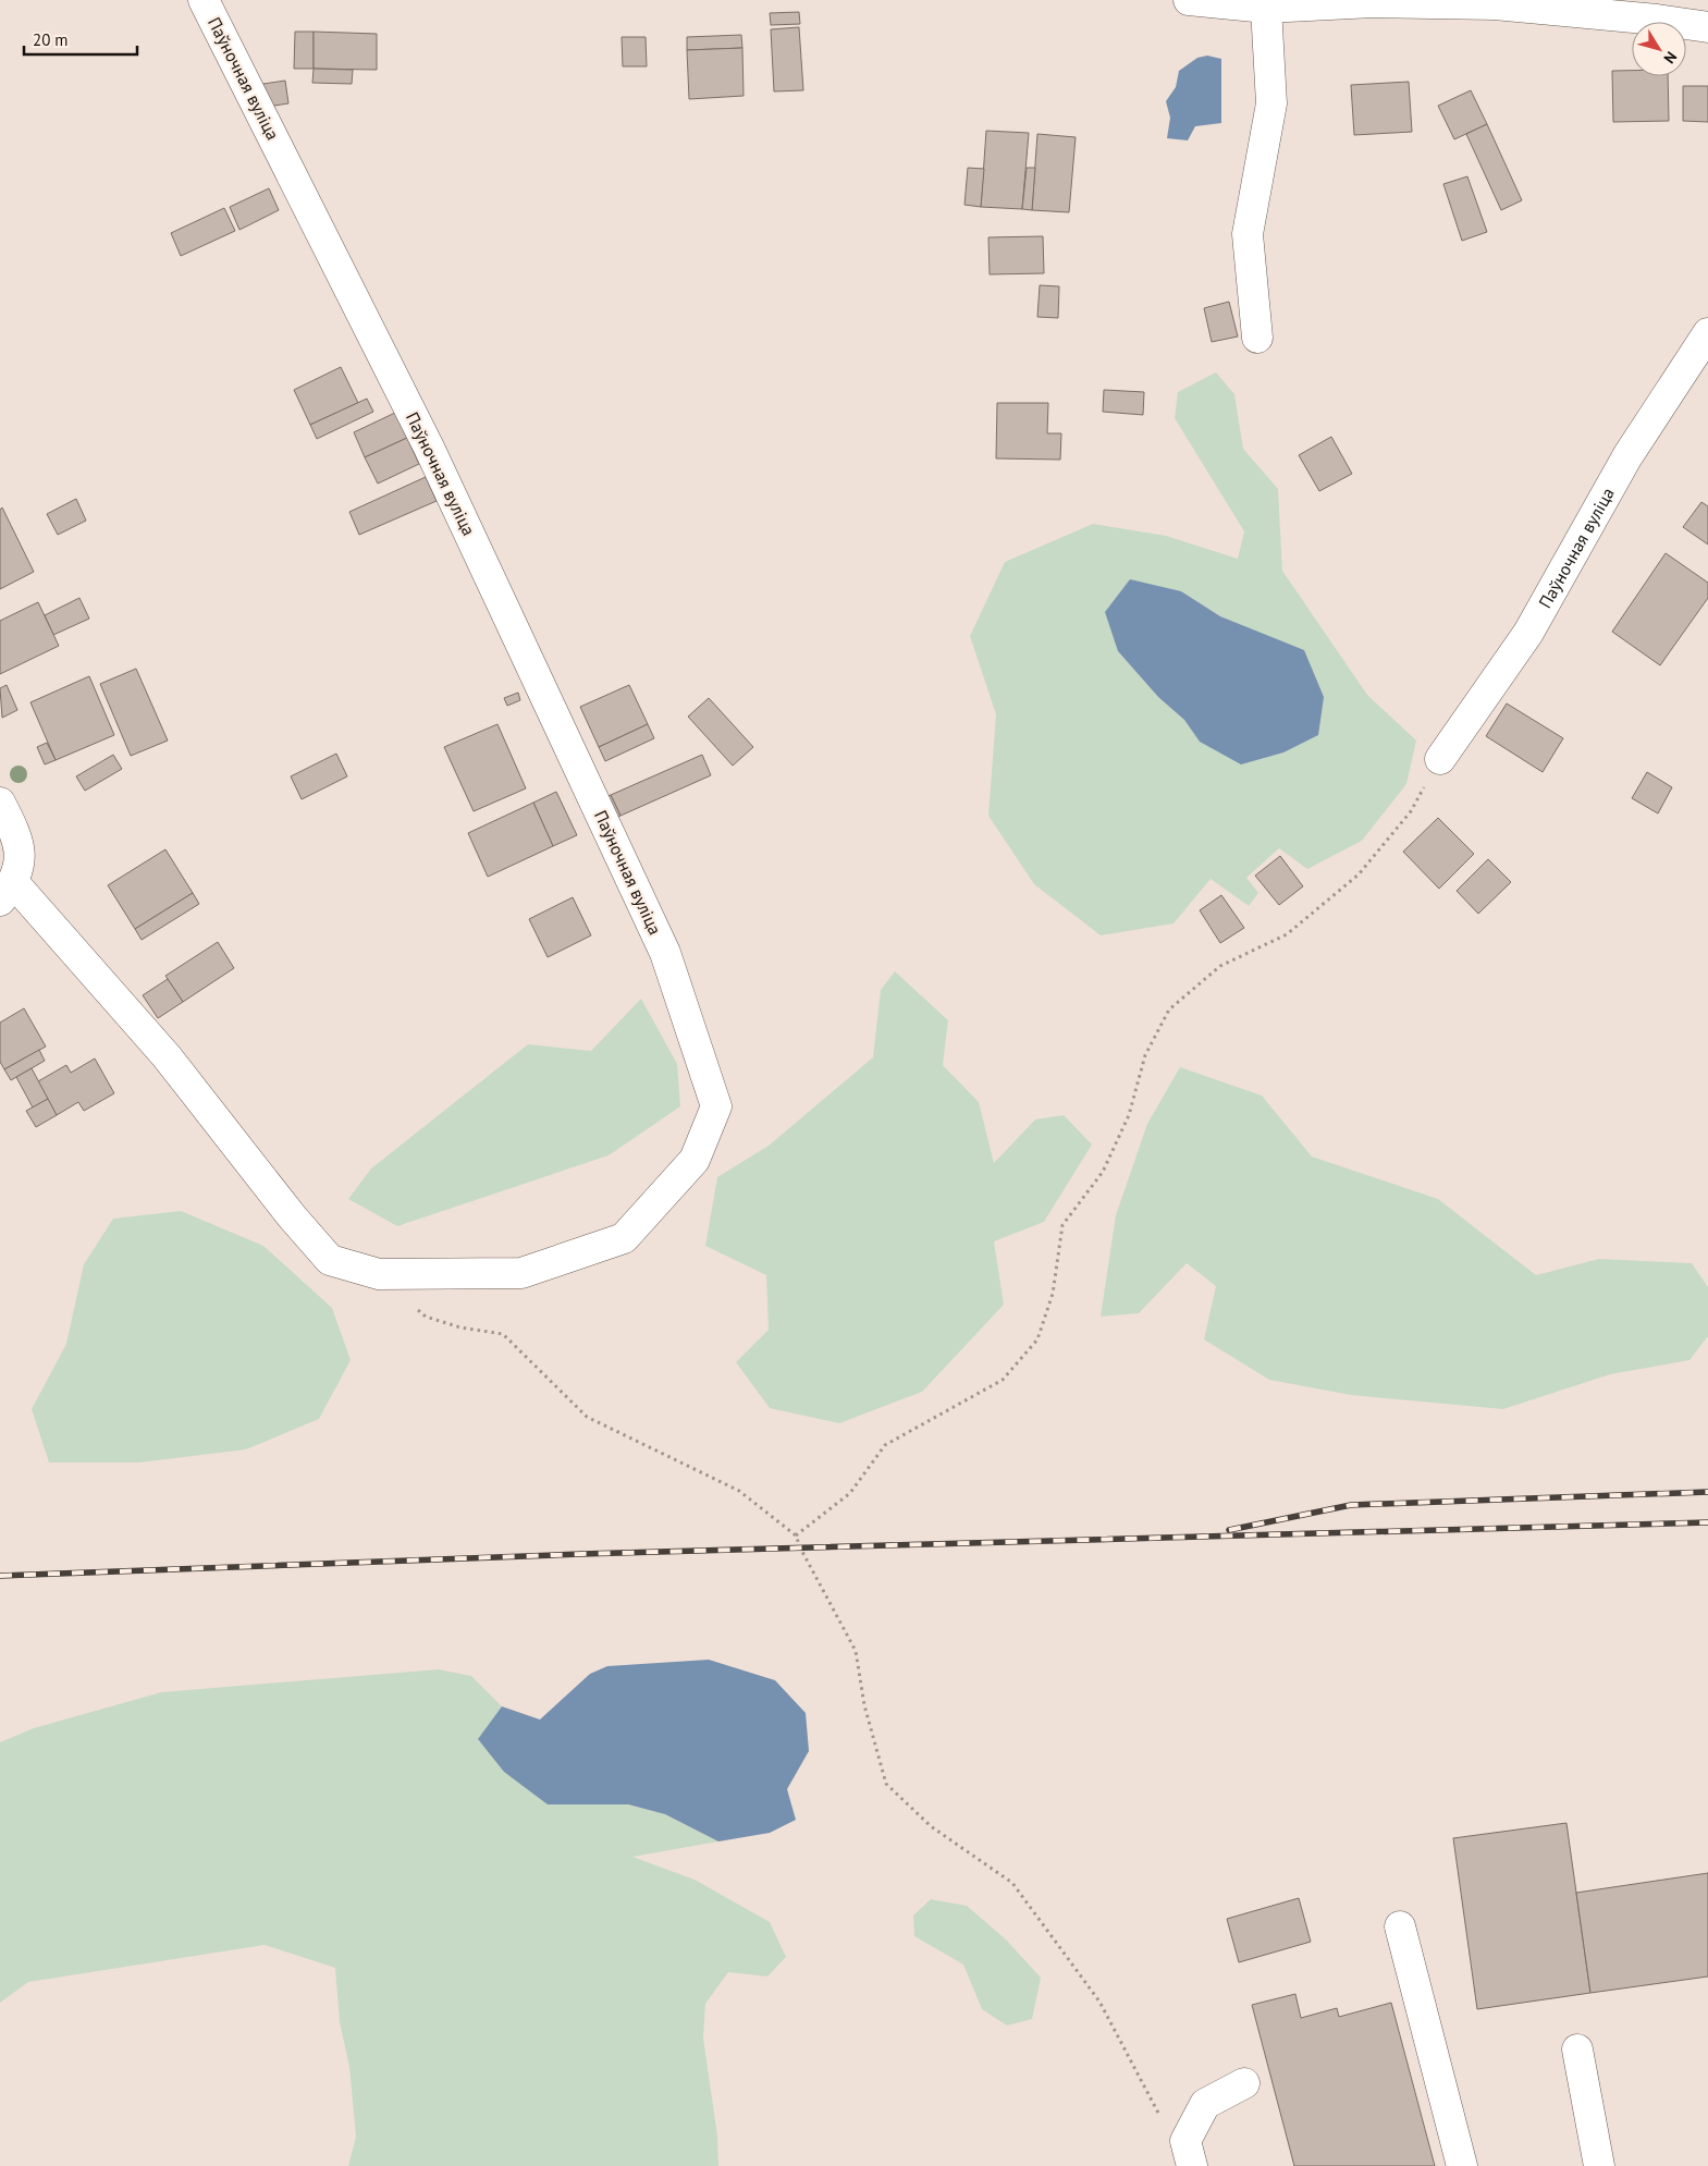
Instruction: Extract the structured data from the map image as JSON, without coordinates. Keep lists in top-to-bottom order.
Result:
{
  "streets": {
    "street": ["Паўночная вуліца"]
  },
  "scale_bar": "20 m",
  "north": "bottom right"
}
